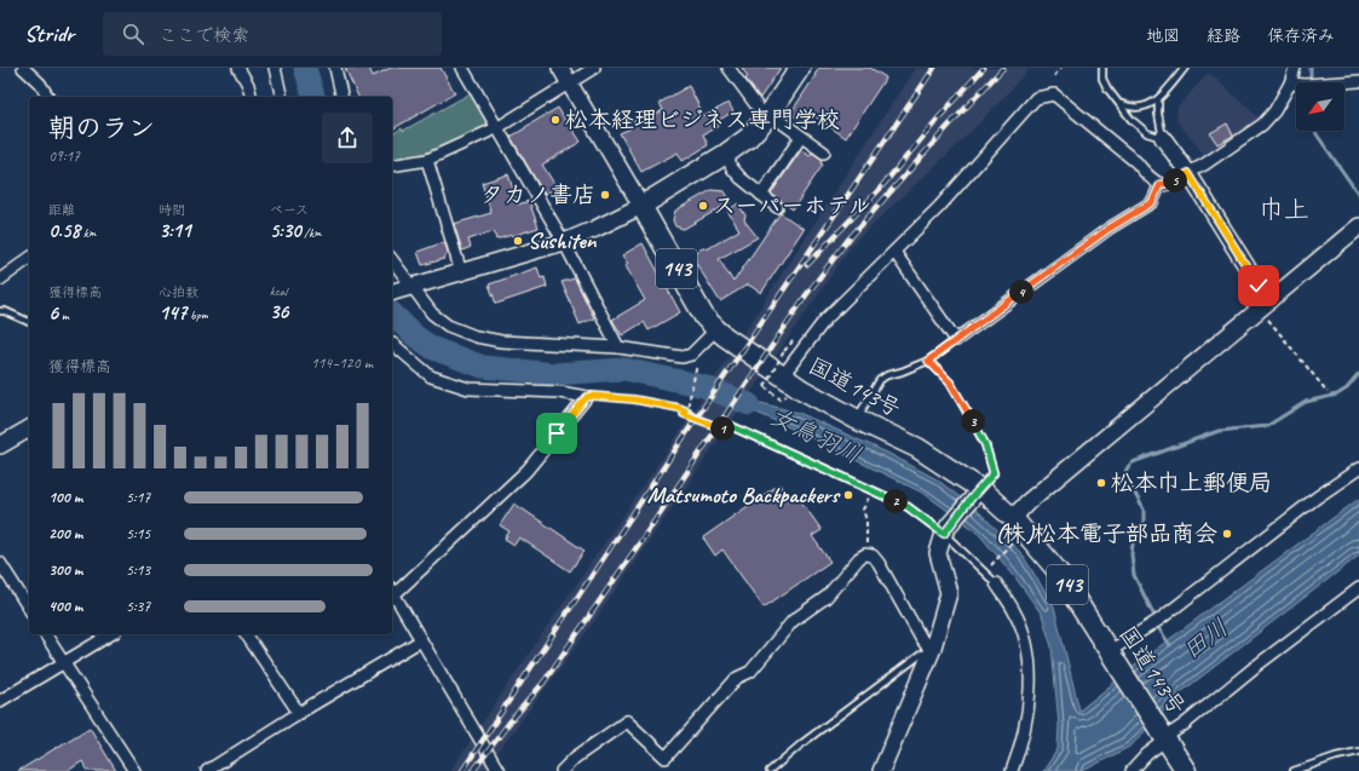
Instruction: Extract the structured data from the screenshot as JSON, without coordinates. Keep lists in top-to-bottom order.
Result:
{
  "streets": {
    "highway": ["143", "国道143号"]
  },
  "districts": ["巾上"],
  "water": ["女鳥羽川", "田川"],
  "places": [
    "松本経理ビジネス専門学校",
    "タカノ書店",
    "スーパーホテル",
    "Sushiten",
    "松本巾上郵便局",
    "Matsumoto Backpackers",
    "(株)松本電子部品商会"
  ],
  "north": "bottom left",
  "page": {
    "header": "Stridr",
    "search": "ここで検索",
    "nav": ["地図", "経路", "保存済み"],
    "heading": ["朝のラン", "09:17"],
    "pins": [
      "5",
      "4",
      "3",
      "1",
      "2"
    ],
    "stats": [
      ["距離", "0.58 km"],
      ["時間", "3:11"],
      ["ペース", "5:30 /km"],
      ["獲得標高", "6 m"],
      ["心拍数", "147 bpm"],
      ["kcal", "36"]
    ],
    "chart": ["獲得標高", "114–120 m"],
    "list": [
      {
        "name": "100 m",
        "note": "5:17"
      },
      {
        "name": "200 m",
        "note": "5:15"
      },
      {
        "name": "300 m",
        "note": "5:13"
      },
      {
        "name": "400 m",
        "note": "5:37"
      }
    ]
  }
}
